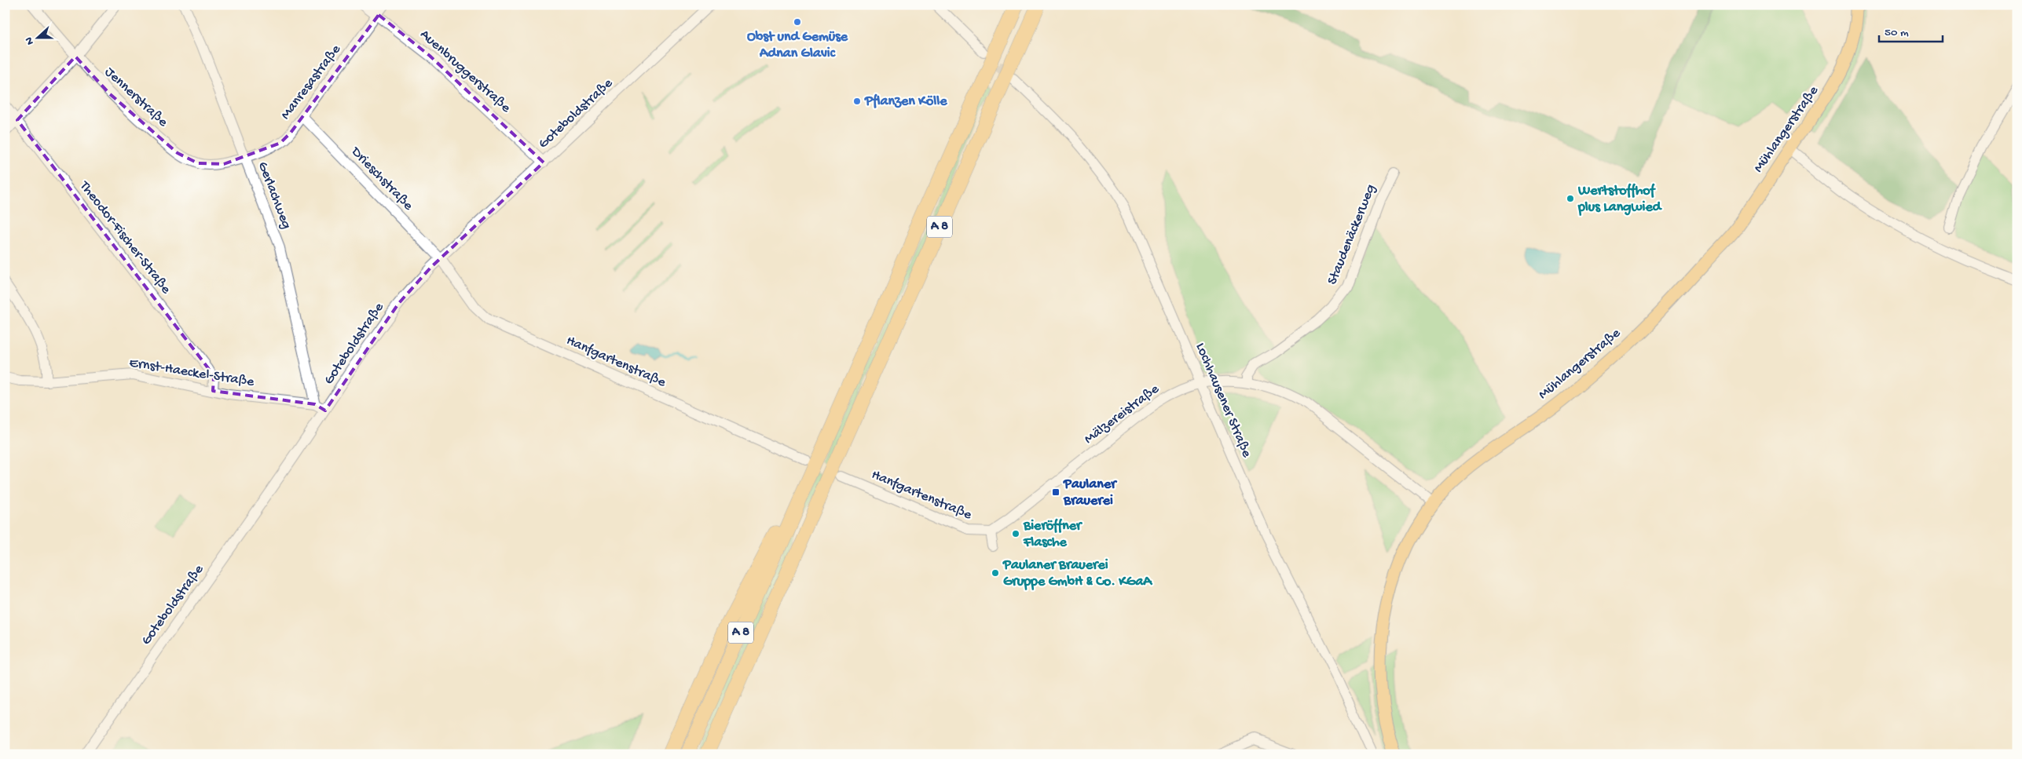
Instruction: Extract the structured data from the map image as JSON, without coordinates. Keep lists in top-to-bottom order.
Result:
{
  "streets": {
    "highway": ["A 8"],
    "main road": ["Mühlangerstraße"],
    "street": [
      "Auenbruggerstraße",
      "Manresastraße",
      "Jennerstraße",
      "Goteboldstraße",
      "Drieschstraße",
      "Gerlachweg",
      "Staudenäckerweg",
      "Theodor-Fischer-Straße",
      "Hanfgartenstraße",
      "Ernst-Haeckel-Straße",
      "Lochhausener Straße",
      "Mälzereistraße"
    ]
  },
  "crossings": [
    ["Auenbruggerstraße", "Manresastraße"],
    ["Auenbruggerstraße", "Goteboldstraße"],
    ["Manresastraße", "Jennerstraße"],
    ["Manresastraße", "Drieschstraße"],
    ["Manresastraße", "Gerlachweg"],
    ["Jennerstraße", "Gerlachweg"],
    ["Goteboldstraße", "Drieschstraße"],
    ["Goteboldstraße", "Hanfgartenstraße"],
    ["Mühlangerstraße", "Mälzereistraße"],
    ["Drieschstraße", "Hanfgartenstraße"],
    ["Gerlachweg", "Ernst-Haeckel-Straße"],
    ["Staudenäckerweg", "Mälzereistraße"],
    ["Theodor-Fischer-Straße", "Ernst-Haeckel-Straße"],
    ["Hanfgartenstraße", "Mälzereistraße"],
    ["Lochhausener Straße", "Mälzereistraße"]
  ],
  "places": {
    "other": [
      "Obst und Gemüse Adnan Glavic",
      "Pflanzen Kölle",
      "Wertstoffhof plus Langwied",
      "Bieröffner Flasche",
      "Paulaner Brauerei Gruppe GmbH & Co. KGaA"
    ],
    "transit": ["Paulaner Brauerei"]
  },
  "scale_bar": "50 m",
  "north": "left"
}
